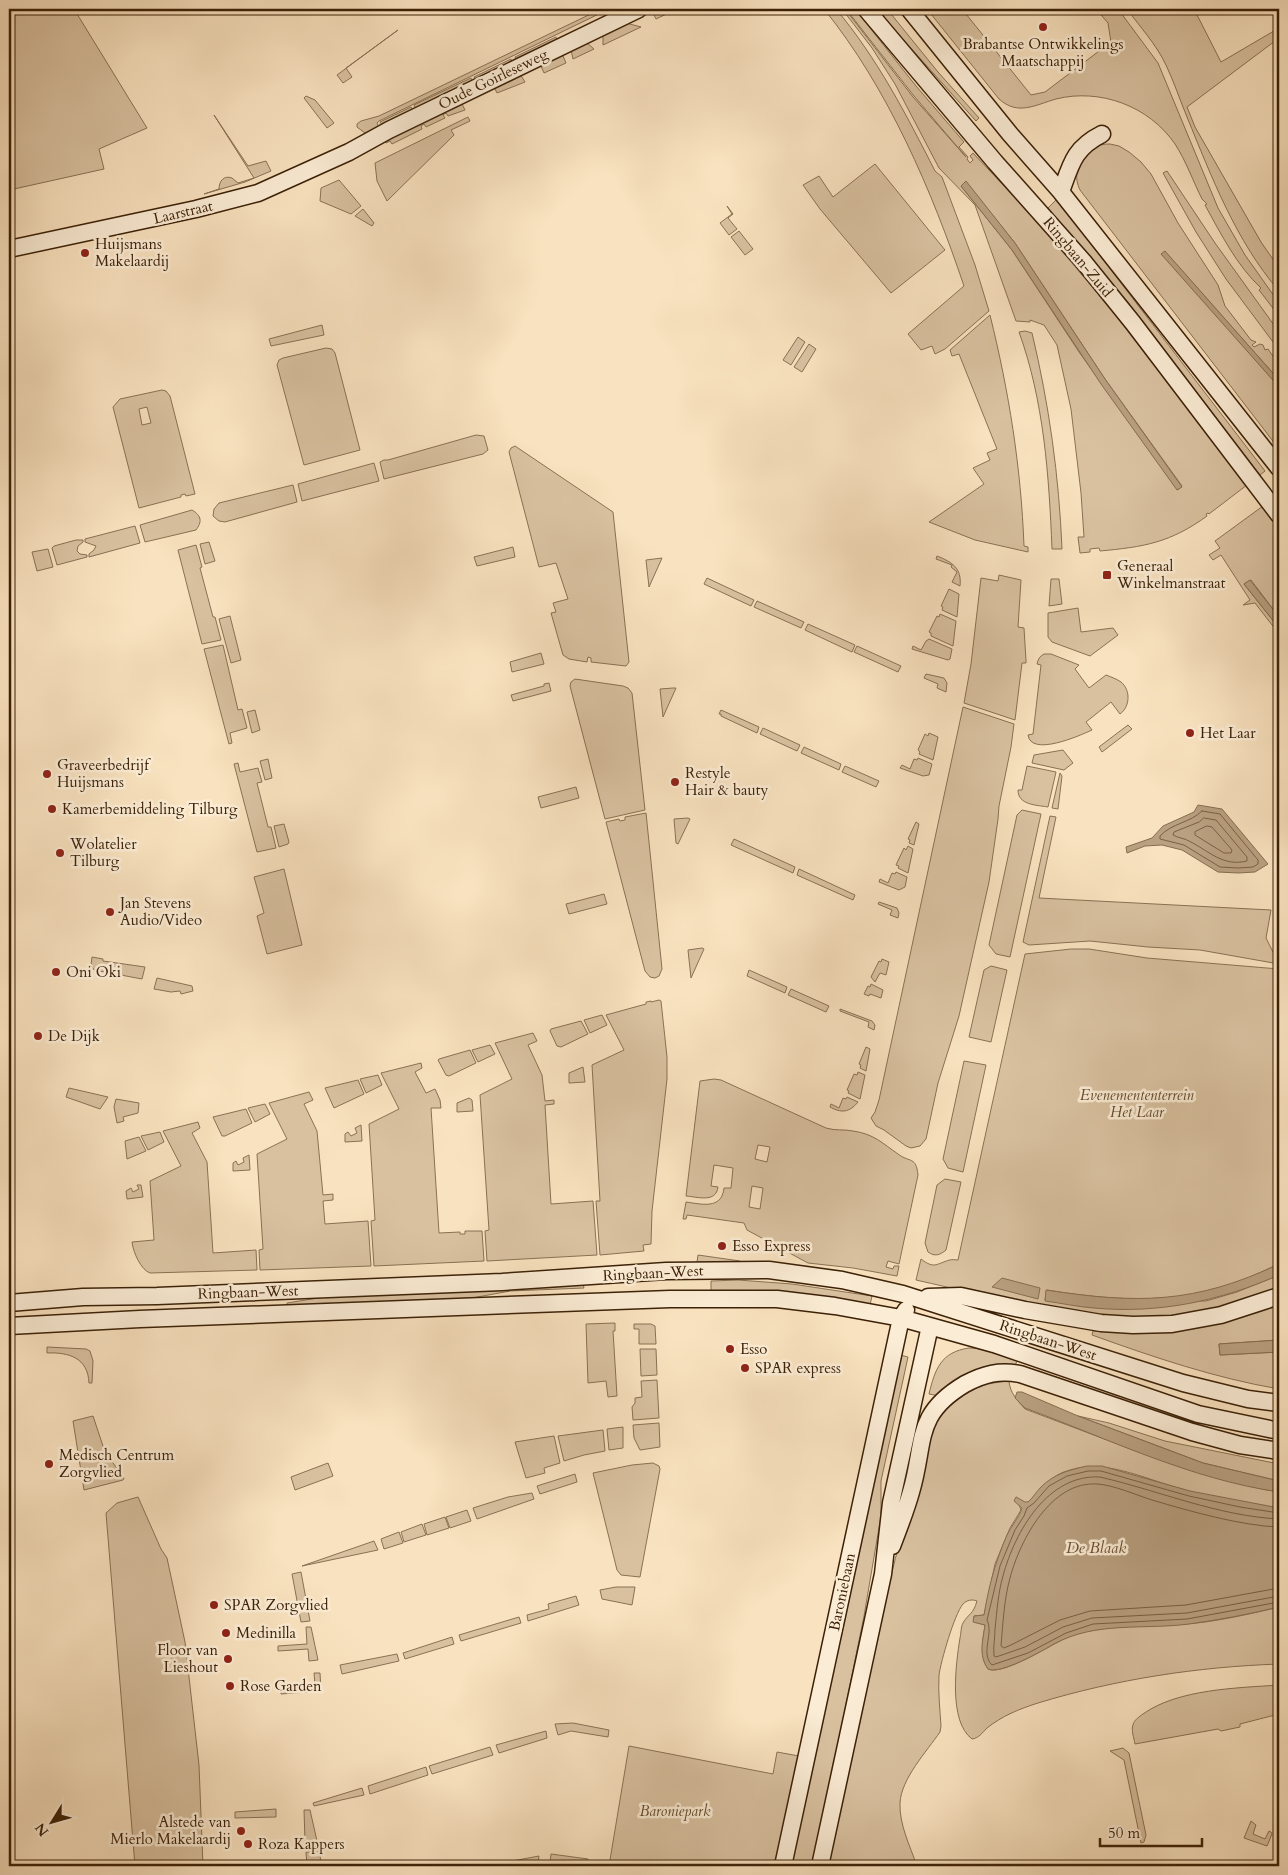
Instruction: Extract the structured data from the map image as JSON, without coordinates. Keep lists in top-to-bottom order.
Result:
{
  "streets": {
    "main road": [
      "Oude Goirleseweg",
      "Laarstraat",
      "Ringbaan-Zuid",
      "Ringbaan-West",
      "Baroniebaan"
    ]
  },
  "crossings": [
    ["Oude Goirleseweg", "Laarstraat"],
    ["Ringbaan-West", "Baroniebaan"]
  ],
  "water": ["De Blaak"],
  "parks": ["Evenemententerrein Het Laar", "Baroniepark"],
  "places": {
    "other": [
      "Brabantse Ontwikkelings Maatschappij",
      "Huijsmans Makelaardij",
      "Het Laar",
      "Graveerbedrijf Huijsmans",
      "Restyle Hair & bauty",
      "Kamerbemiddeling Tilburg",
      "Wolatelier Tilburg",
      "Jan Stevens Audio/Video",
      "Oni Oki",
      "De Dijk",
      "Esso Express",
      "Esso",
      "SPAR express",
      "Medisch Centrum Zorgvlied",
      "SPAR Zorgvlied",
      "Medinilla",
      "Floor van Lieshout",
      "Rose Garden",
      "Alstede van Mierlo Makelaardij",
      "Roza Kappers"
    ],
    "transit": ["Generaal Winkelmanstraat"]
  },
  "scale_bar": "50 m",
  "north": "bottom left"
}
